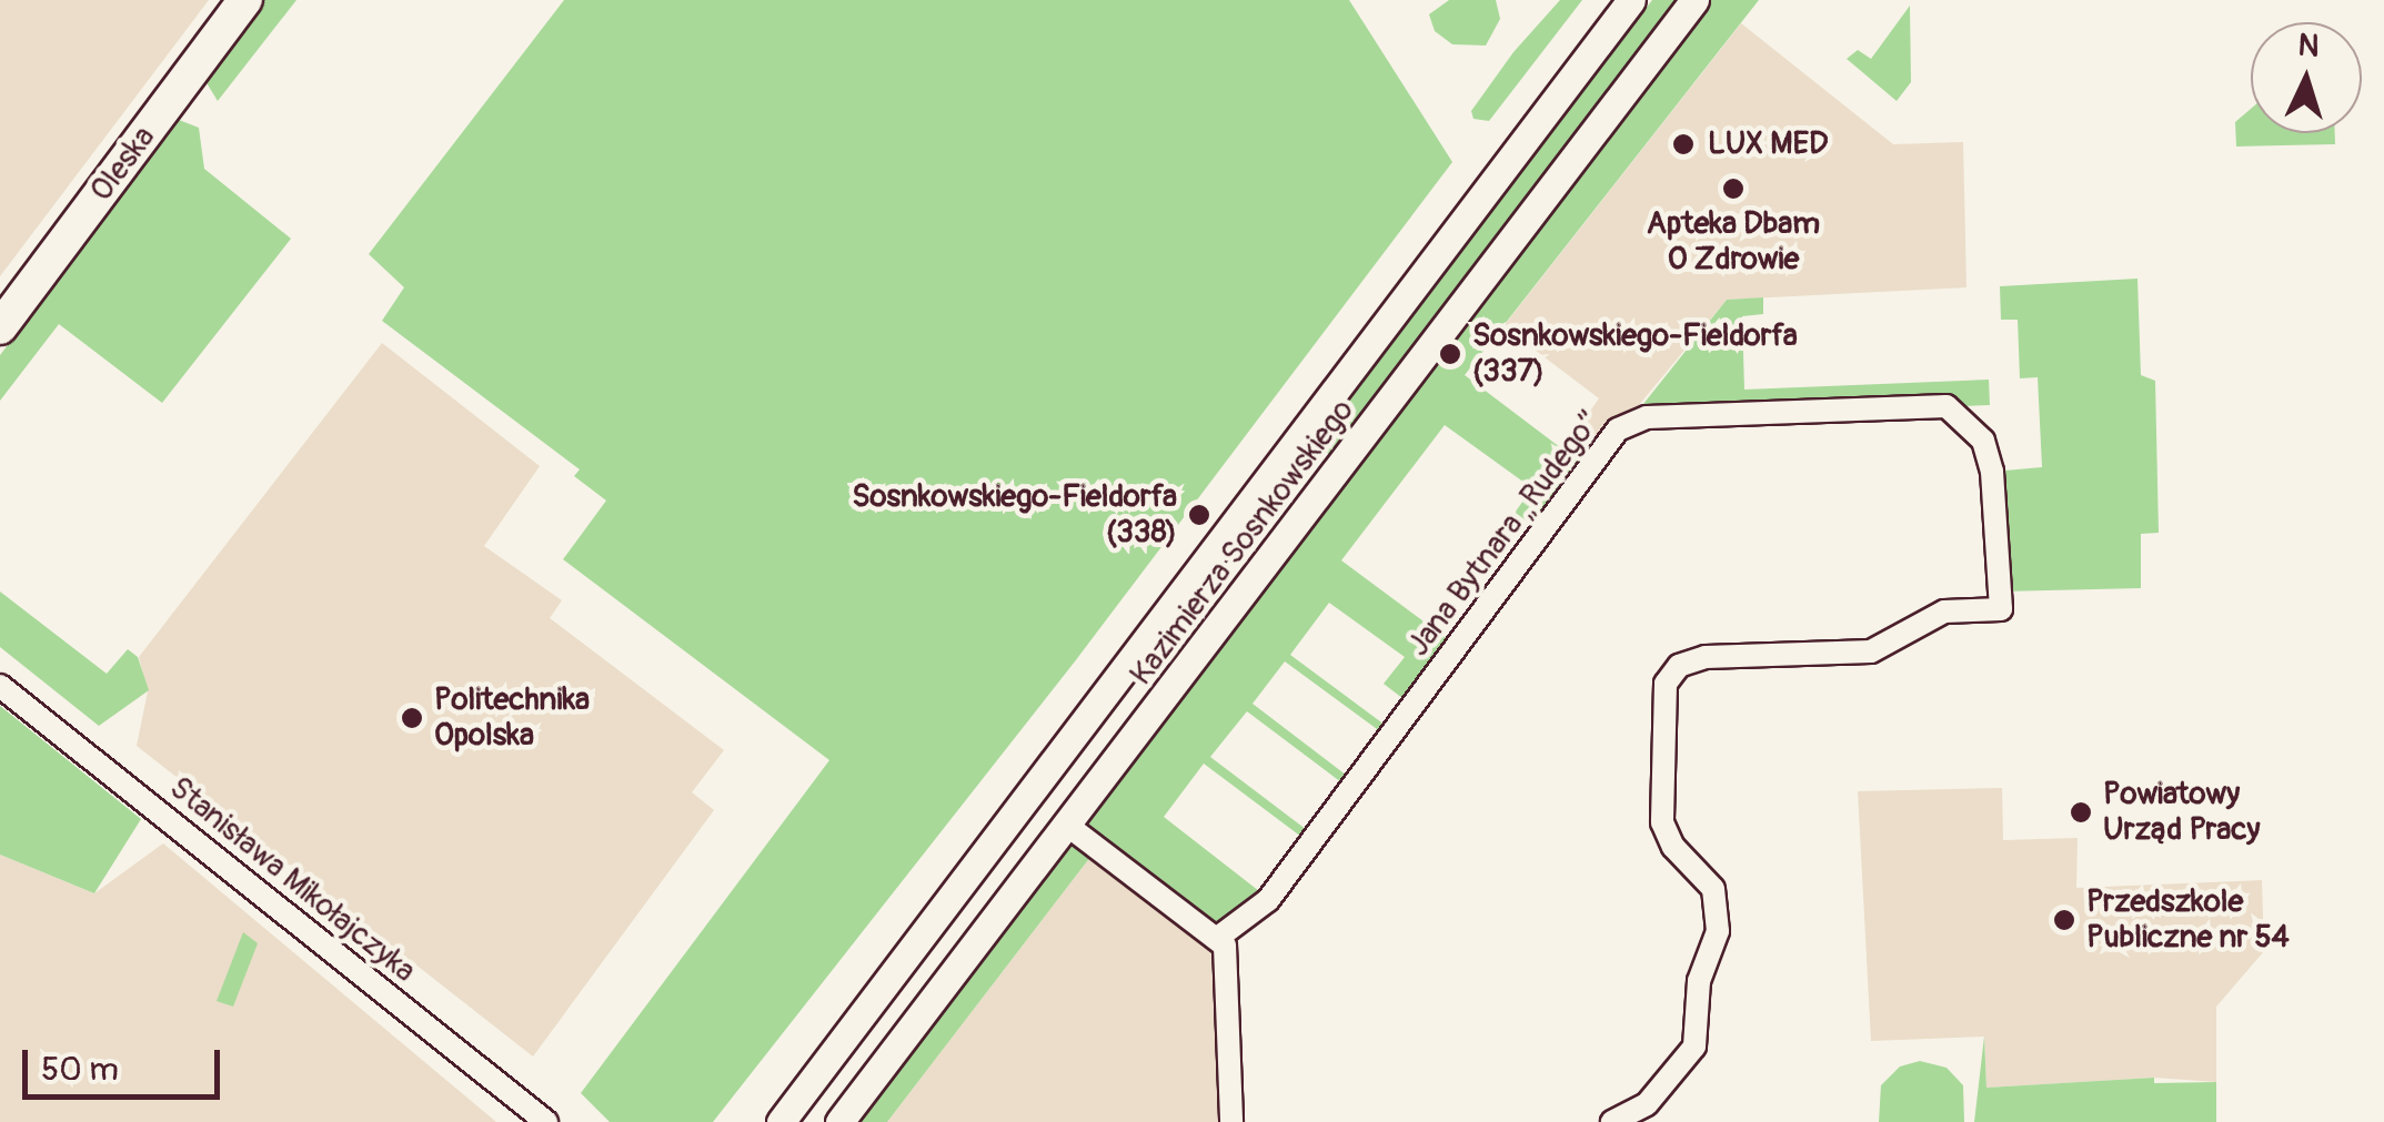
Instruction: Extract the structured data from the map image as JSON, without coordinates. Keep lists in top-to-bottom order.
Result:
{
  "streets": {
    "main road": ["Oleska"],
    "street": ["Jana Bytnara „Rudego”", "Kazimierza Sosnkowskiego", "Stanisława Mikołajczyka"]
  },
  "places": [
    "LUX MED",
    "Apteka Dbam O Zdrowie",
    "Sosnkowskiego-Fieldorfa (337)",
    "Sosnkowskiego-Fieldorfa (338)",
    "Politechnika Opolska",
    "Powiatowy Urząd Pracy",
    "Przedszkole Publiczne nr 54"
  ],
  "scale_bar": "50 m",
  "north": "top"
}
